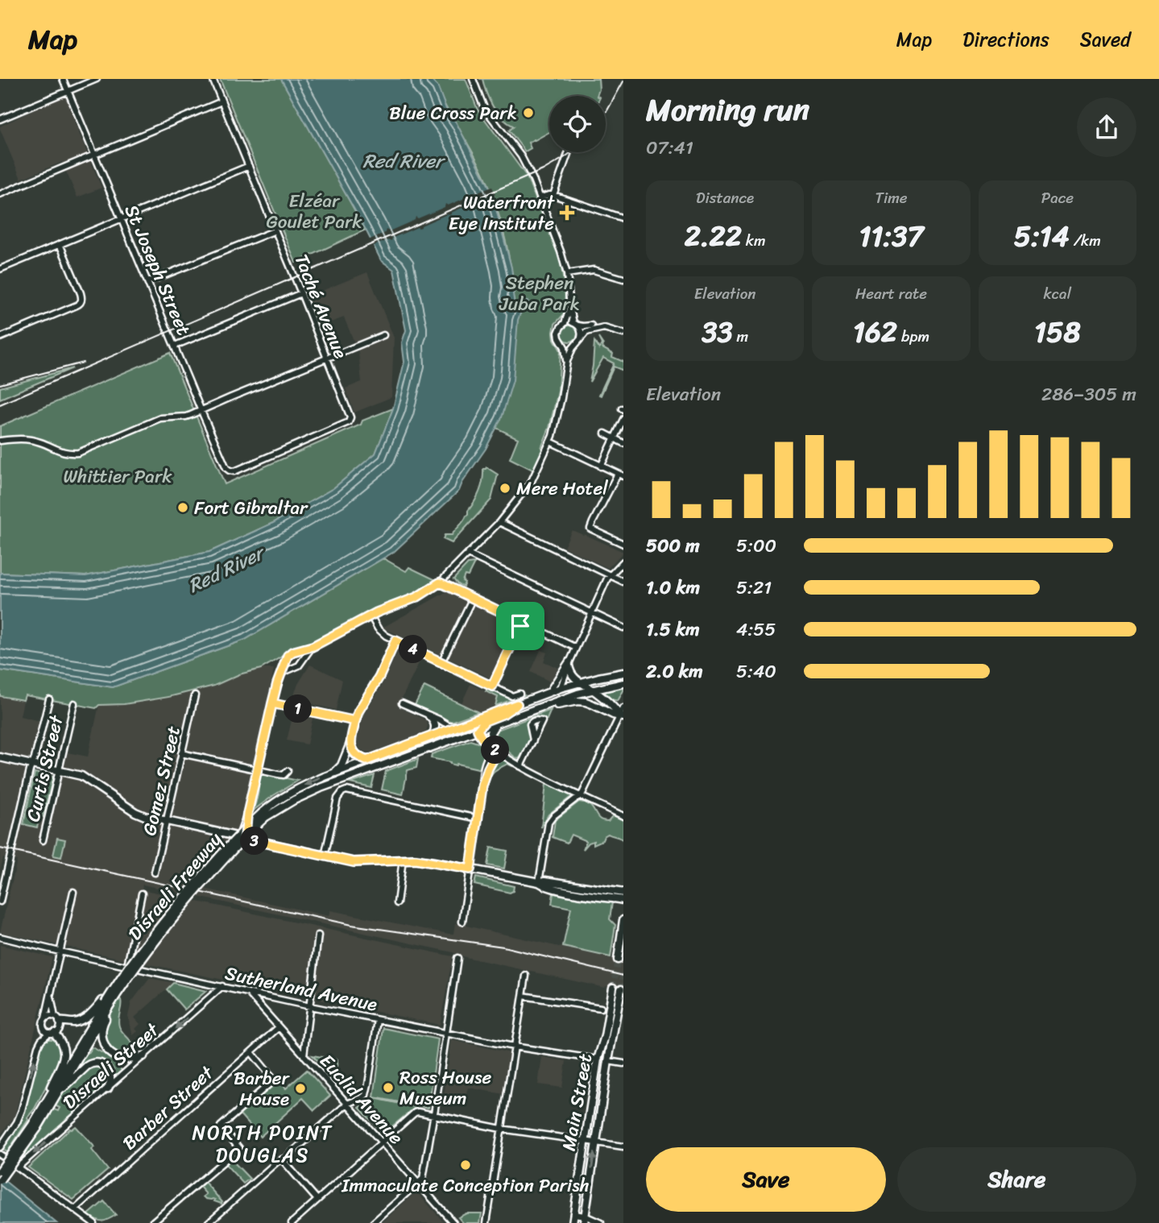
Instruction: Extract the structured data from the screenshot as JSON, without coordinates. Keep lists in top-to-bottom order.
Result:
{
  "streets": {
    "main road": ["Disraeli Freeway", "Main Street"],
    "street": [
      "St Joseph Street",
      "Taché Avenue",
      "Curtis Street",
      "Gomez Street",
      "Sutherland Avenue",
      "Disraeli Street",
      "Euclid Avenue",
      "Barber Street"
    ]
  },
  "crossings": [
    ["St Joseph Street", "Taché Avenue"],
    ["Sutherland Avenue", "Disraeli Street"],
    ["Sutherland Avenue", "Euclid Avenue"],
    ["Sutherland Avenue", "Main Street"],
    ["Euclid Avenue", "Barber Street"]
  ],
  "one_way": ["Disraeli Street"],
  "districts": ["NORTH POINT DOUGLAS"],
  "water": ["Red River"],
  "parks": ["Elzéar Goulet Park", "Stephen Juba Park", "Whittier Park"],
  "places": {
    "other": [
      "Blue Cross Park",
      "Mere Hotel",
      "Fort Gibraltar",
      "Ross House Museum",
      "Barber House",
      "Immaculate Conception Parish"
    ],
    "health": ["Waterfront Eye Institute"]
  },
  "page": {
    "header": "Map",
    "nav": ["Map", "Directions", "Saved"],
    "heading": ["Morning run", "07:41"],
    "stats": [
      ["Distance", "2.22 km"],
      ["Time", "11:37"],
      ["Pace", "5:14 /km"],
      ["Elevation", "33 m"],
      ["Heart rate", "162 bpm"],
      ["kcal", "158"]
    ],
    "chart": ["Elevation", "286–305 m"],
    "list": [
      {
        "name": "500 m",
        "note": "5:00"
      },
      {
        "name": "1.0 km",
        "note": "5:21"
      },
      {
        "name": "1.5 km",
        "note": "4:55"
      },
      {
        "name": "2.0 km",
        "note": "5:40"
      }
    ],
    "pins": [
      "4",
      "1",
      "2",
      "3"
    ],
    "buttons": ["Save", "Share"]
  }
}
